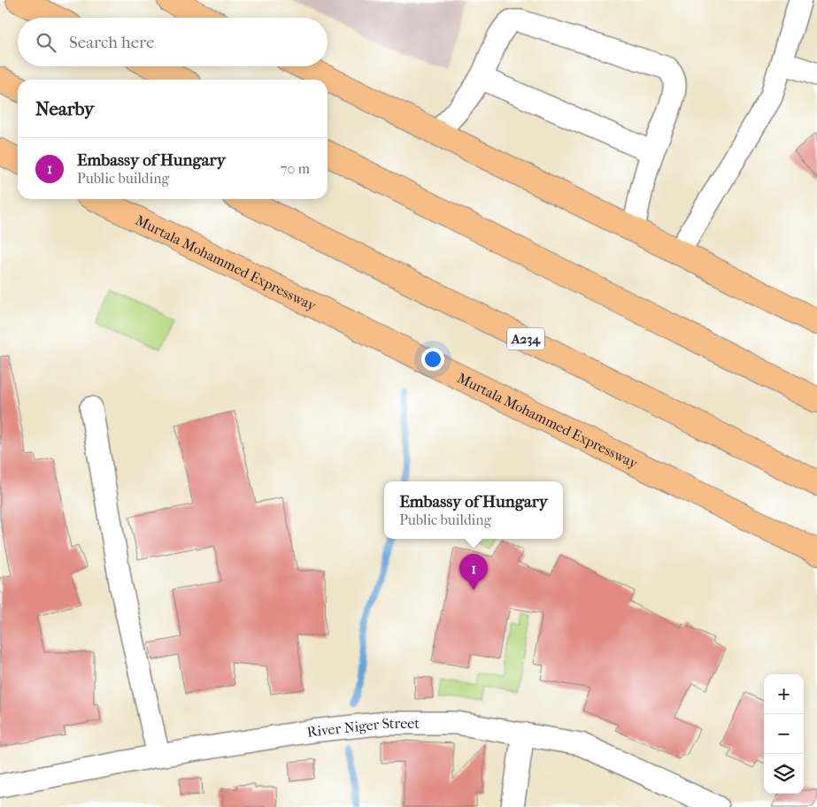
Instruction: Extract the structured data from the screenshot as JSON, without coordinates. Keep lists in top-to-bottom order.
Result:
{
  "streets": {
    "highway": ["Murtala Mohammed Expressway", "A234"],
    "street": ["River Niger Street"]
  },
  "page": {
    "search": "Search here",
    "heading": "Nearby",
    "list": [
      {
        "mark": "1",
        "name": "Embassy of Hungary",
        "note": "Public building",
        "value": "70 m"
      }
    ],
    "popup": ["Embassy of Hungary", "Public building"],
    "pins": "1",
    "map_buttons": ["+", "−"]
  }
}
